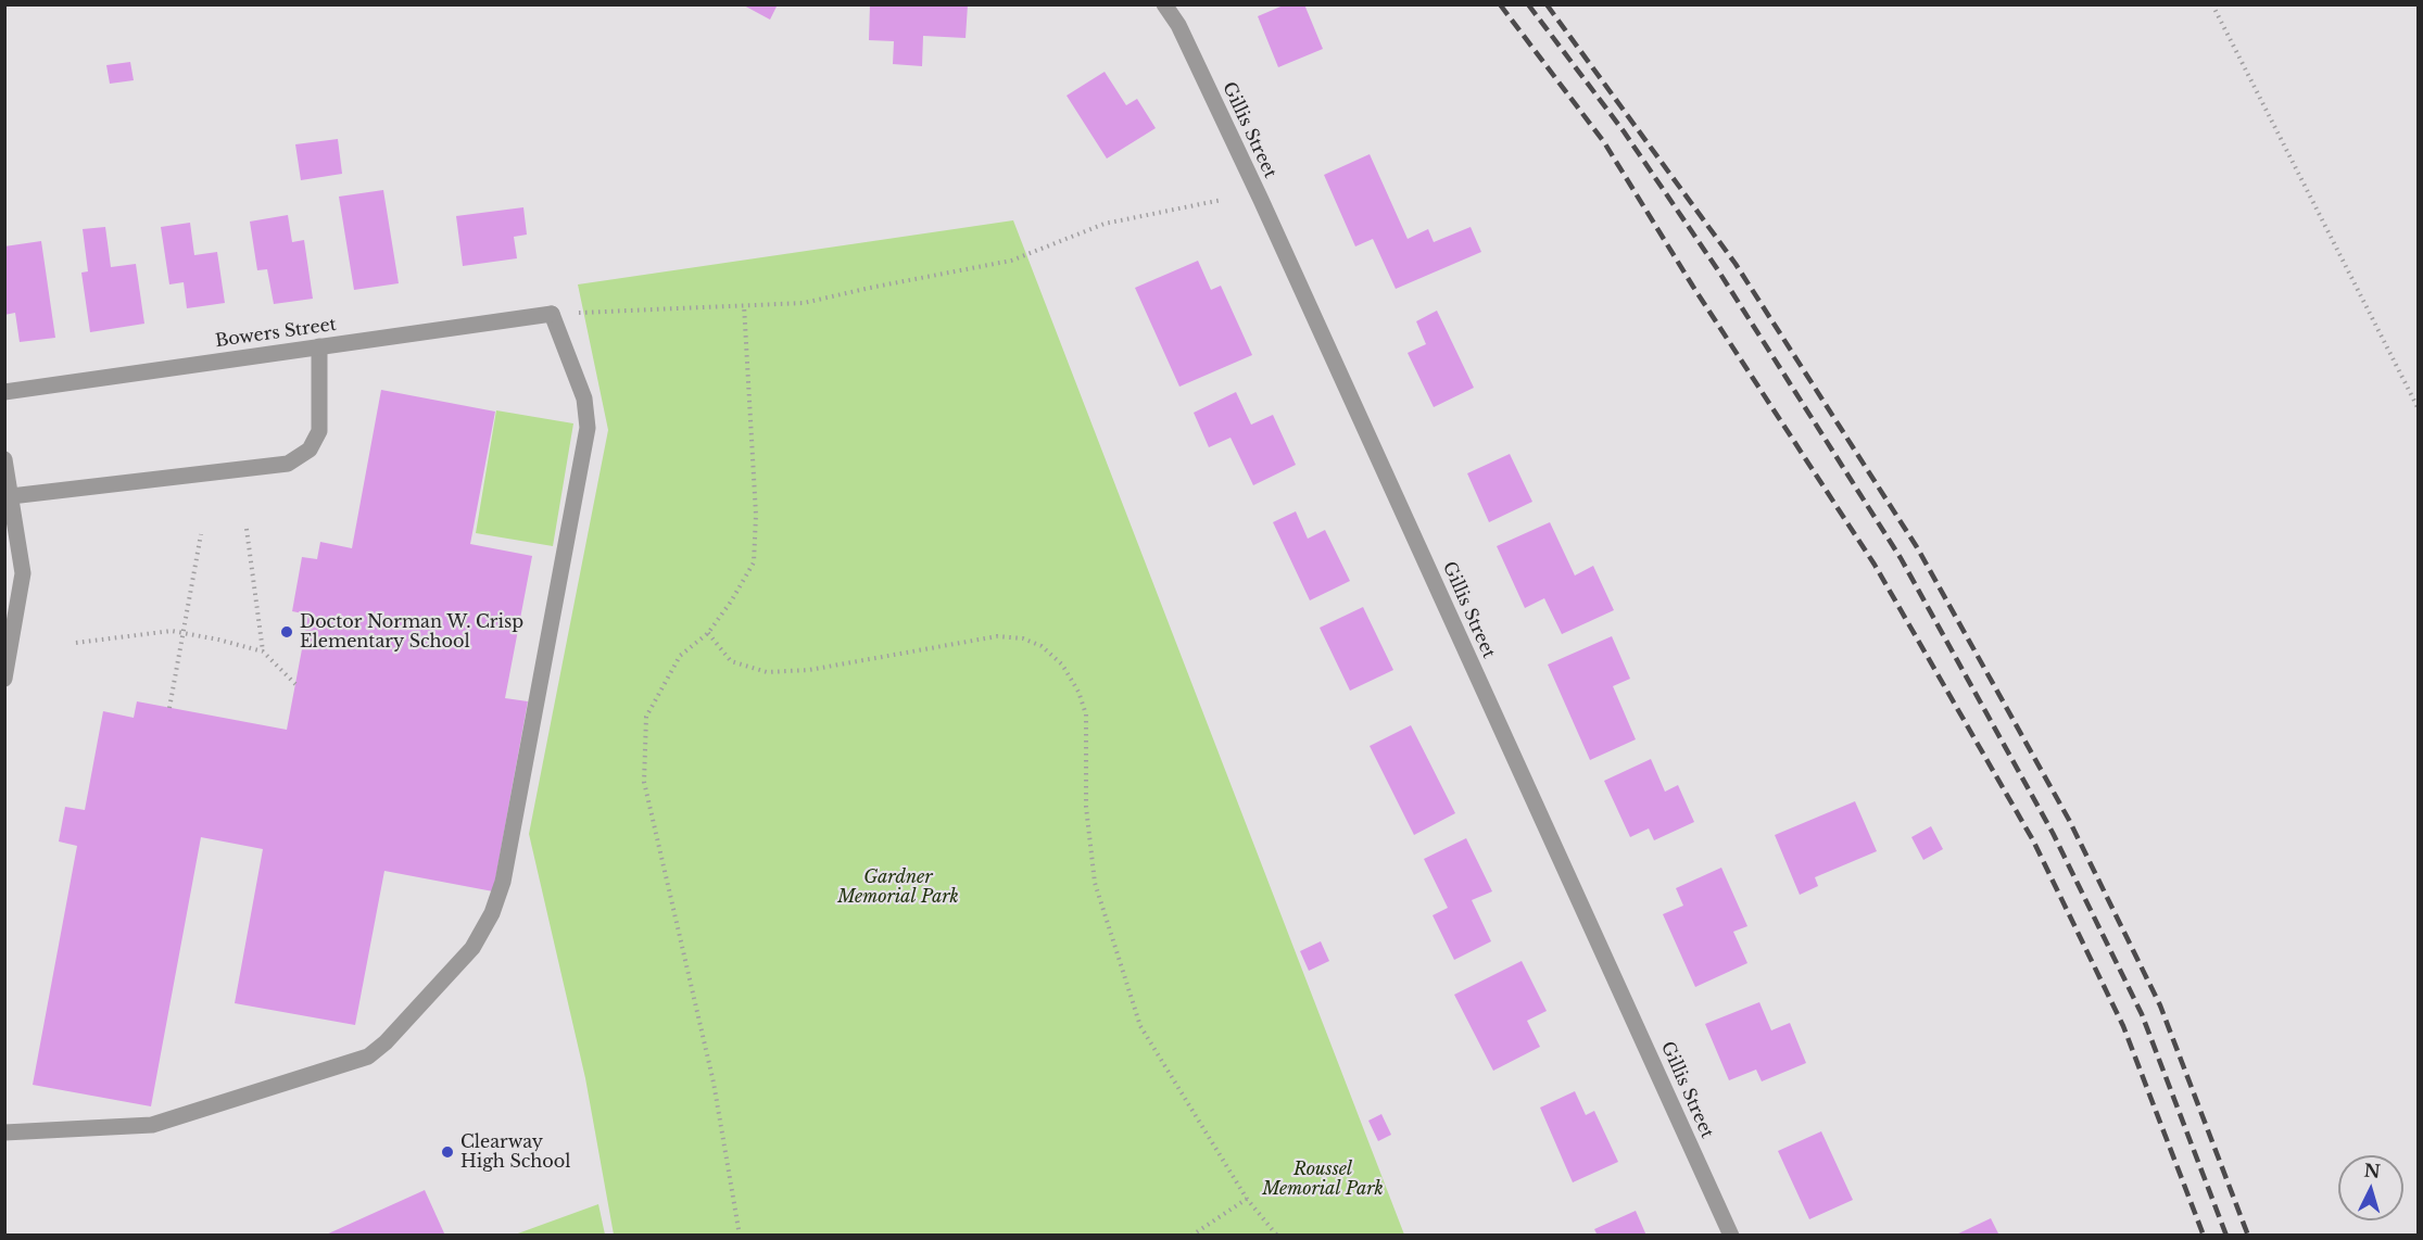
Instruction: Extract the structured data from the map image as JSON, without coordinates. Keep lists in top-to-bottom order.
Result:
{
  "streets": {
    "street": ["Gillis Street", "Bowers Street"]
  },
  "parks": ["Gardner Memorial Park", "Roussel Memorial Park"],
  "places": ["Doctor Norman W. Crisp Elementary School", "Clearway High School"],
  "north": "top"
}
